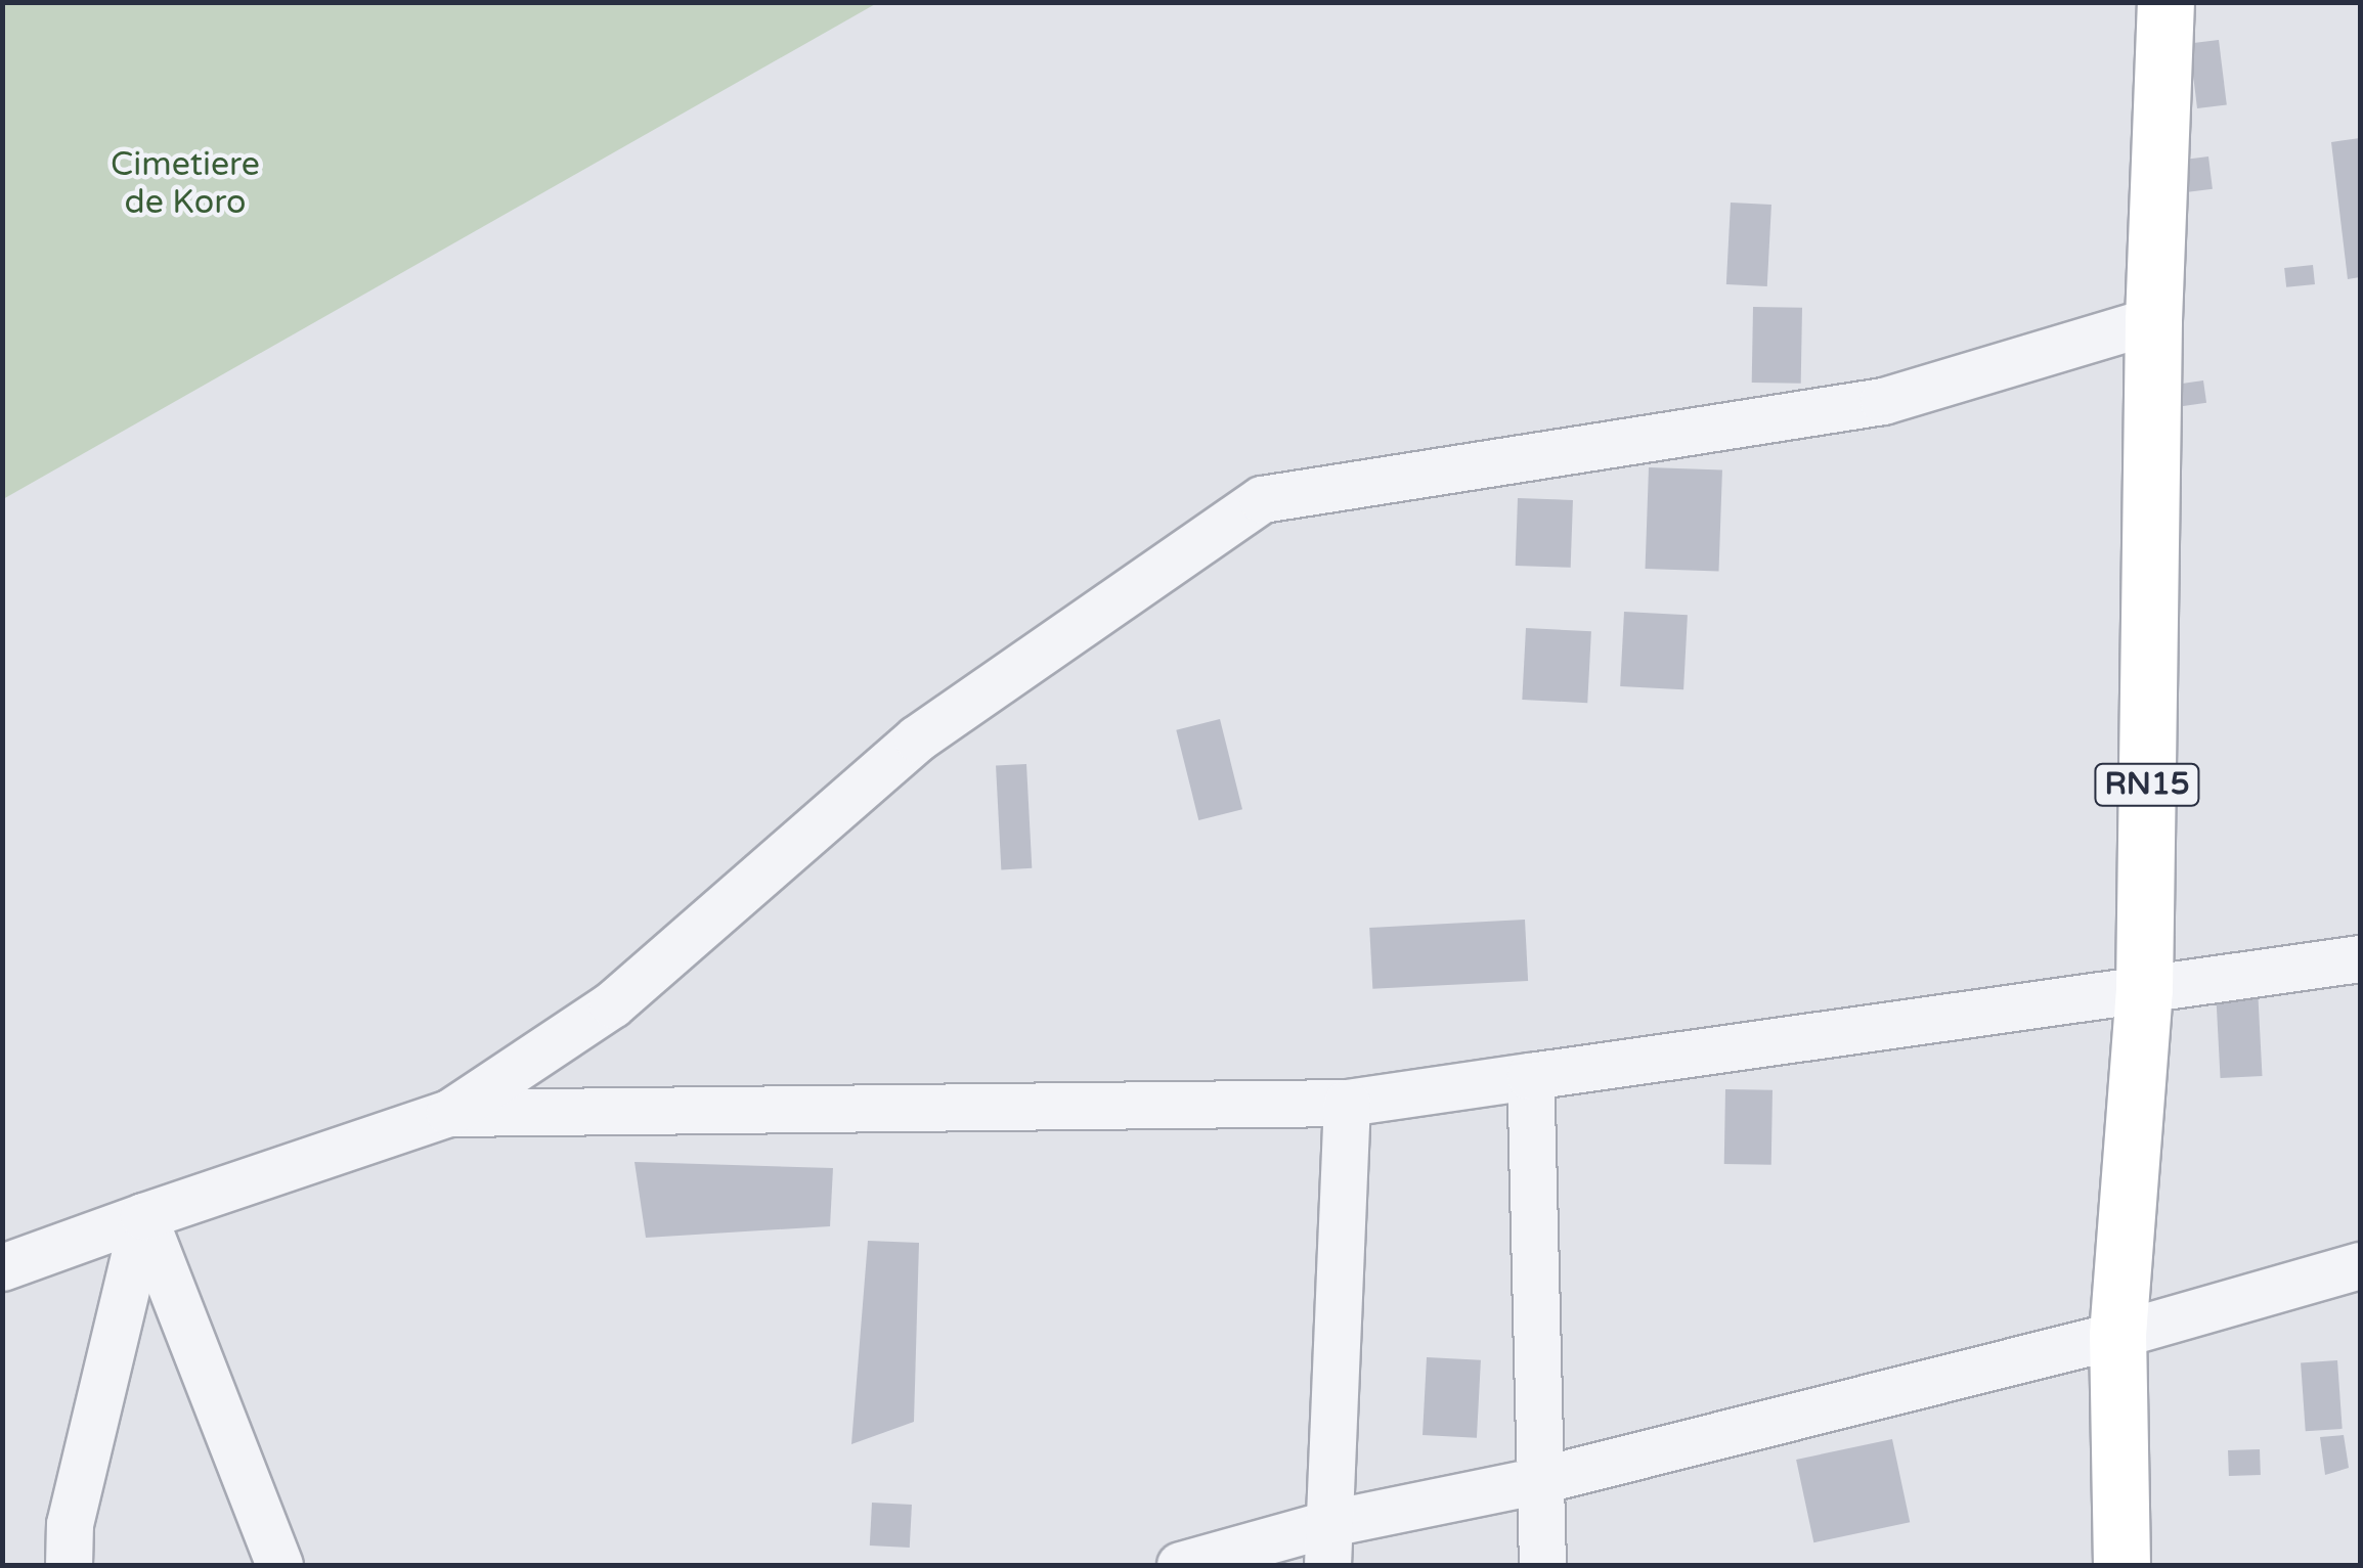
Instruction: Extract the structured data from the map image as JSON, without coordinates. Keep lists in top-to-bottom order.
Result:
{
  "streets": {
    "main road": ["RN15"]
  },
  "parks": ["Cimetiere de Koro"]
}
